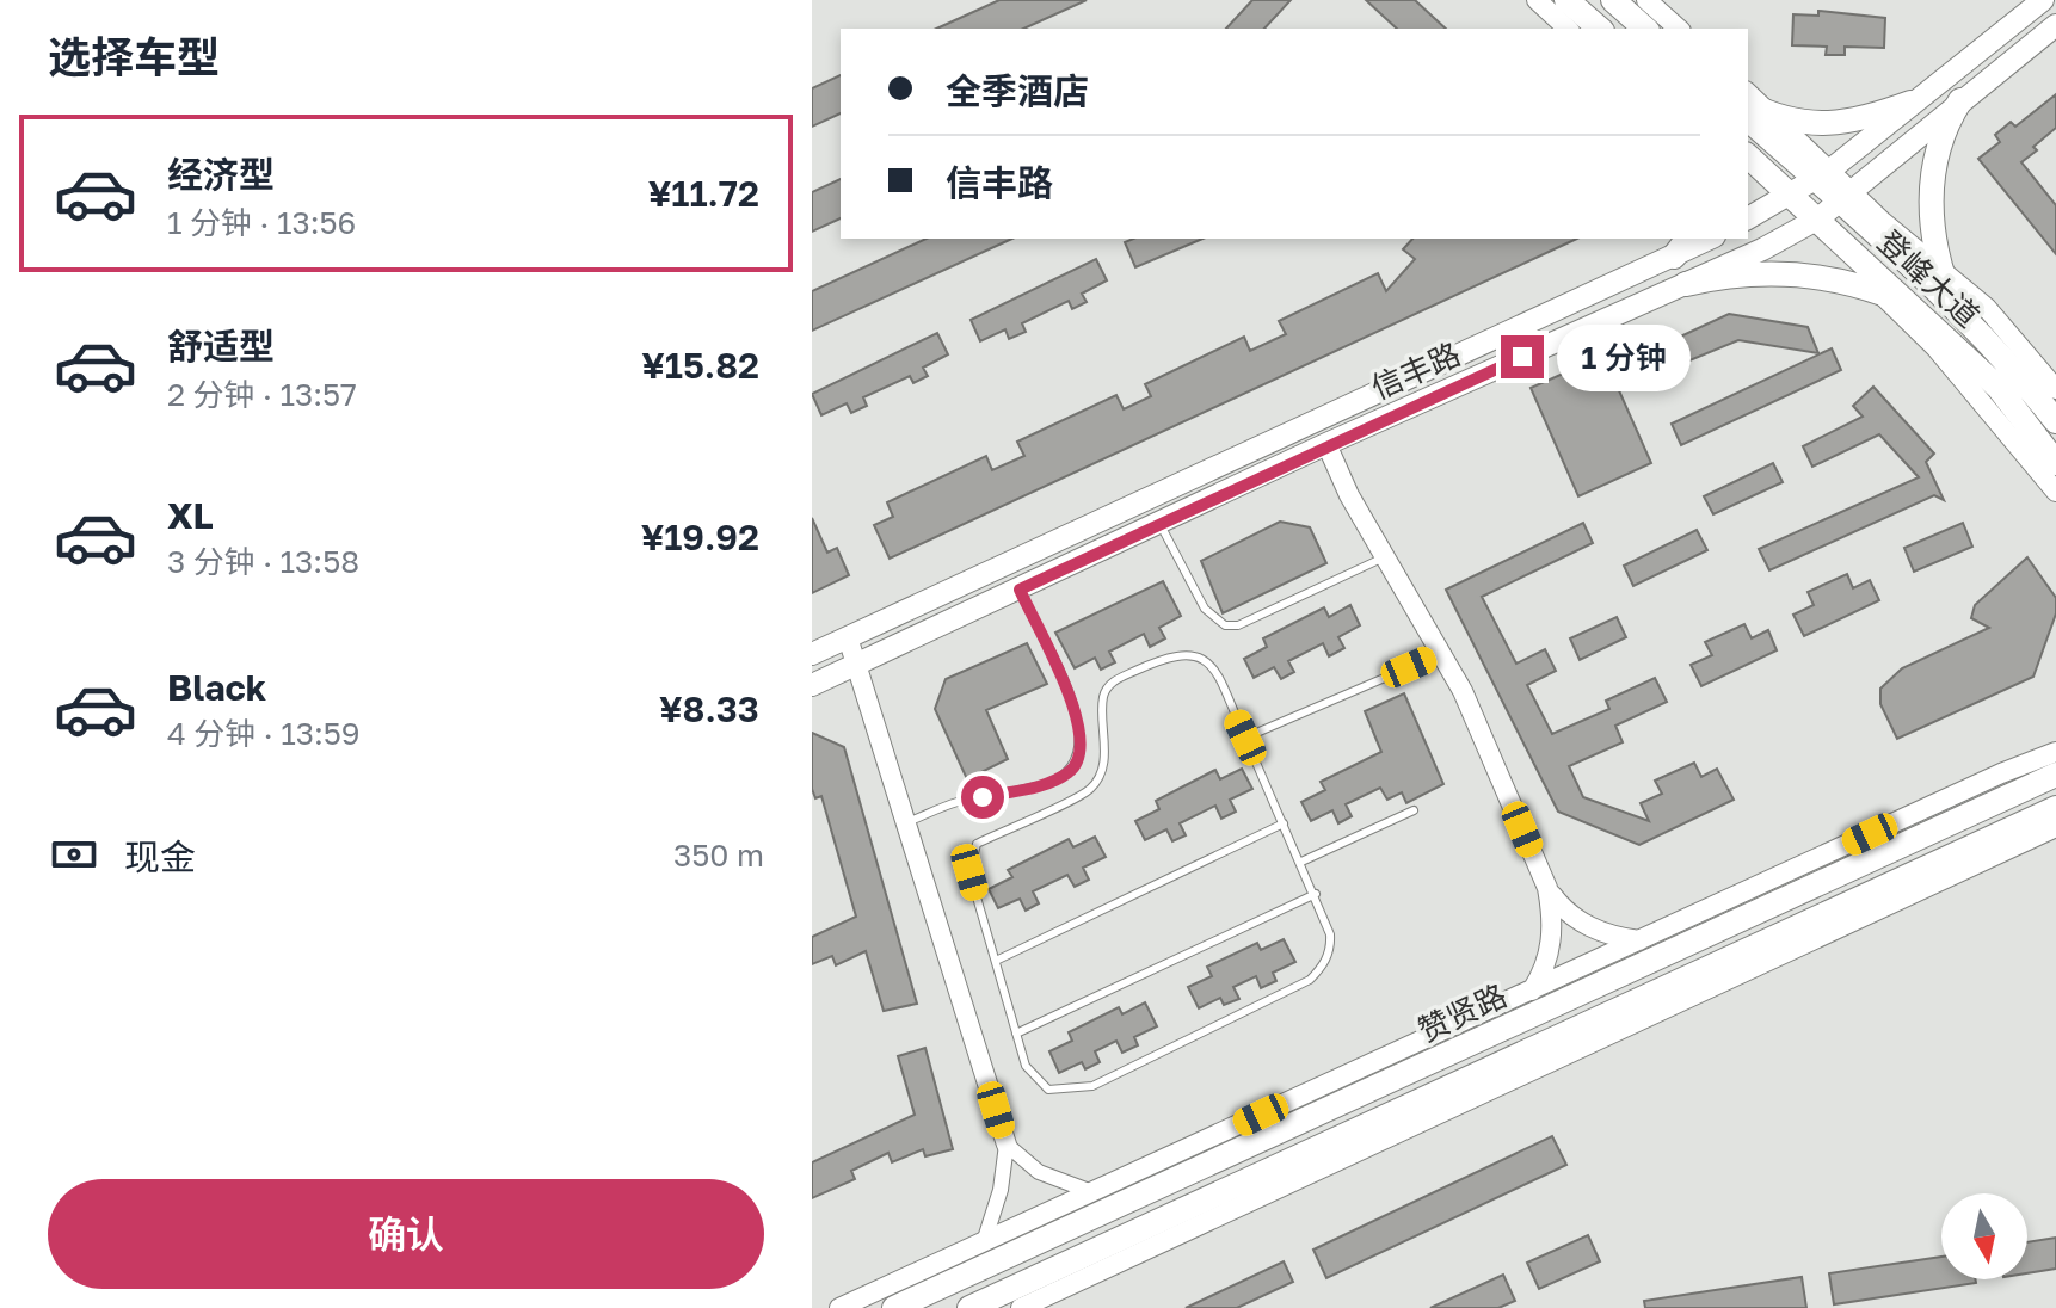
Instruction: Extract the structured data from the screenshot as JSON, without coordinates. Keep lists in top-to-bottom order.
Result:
{
  "streets": {
    "main road": ["登峰大道", "信丰路", "赞贤路"]
  },
  "crossings": [
    ["登峰大道", "信丰路"]
  ],
  "north": "bottom",
  "page": {
    "heading": "选择车型",
    "banner": ["全季酒店", "信丰路"],
    "list": [
      {
        "name": "经济型",
        "note": "1 分钟 · 13:56",
        "value": "¥11.72"
      },
      {
        "name": "舒适型",
        "note": "2 分钟 · 13:57",
        "value": "¥15.82"
      },
      {
        "name": "XL",
        "note": "3 分钟 · 13:58",
        "value": "¥19.92"
      },
      {
        "name": "Black",
        "note": "4 分钟 · 13:59",
        "value": "¥8.33"
      }
    ],
    "bubble": "1 分钟",
    "pay": ["现金", "350 m"],
    "buttons": "确认"
  }
}
